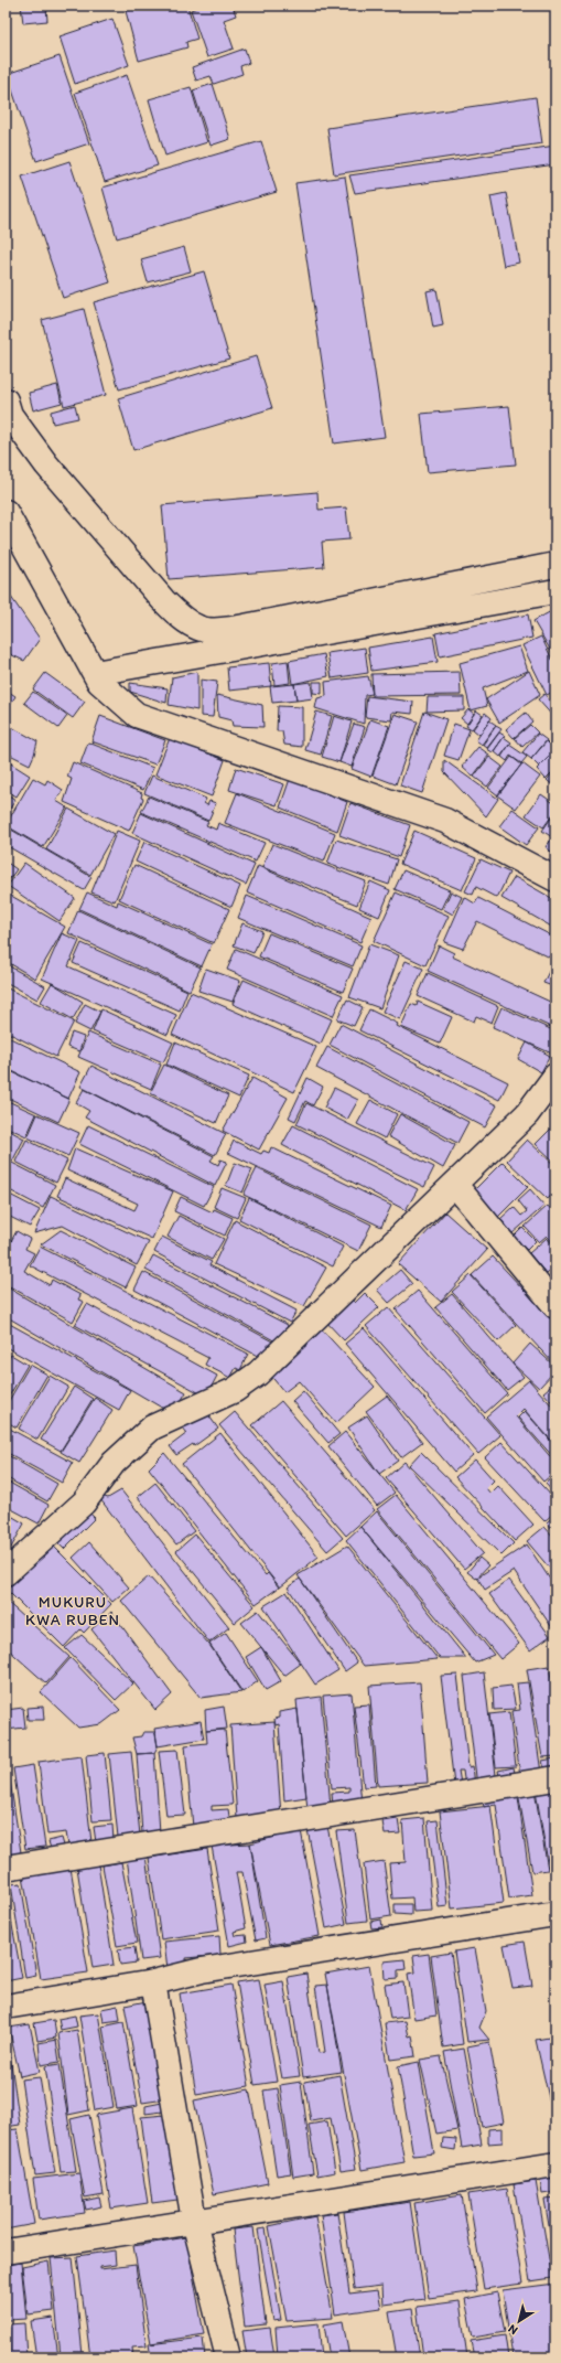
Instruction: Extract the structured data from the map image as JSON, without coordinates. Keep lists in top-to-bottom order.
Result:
{
  "districts": ["MUKURU KWA RUBEN"],
  "north": "bottom left"
}
